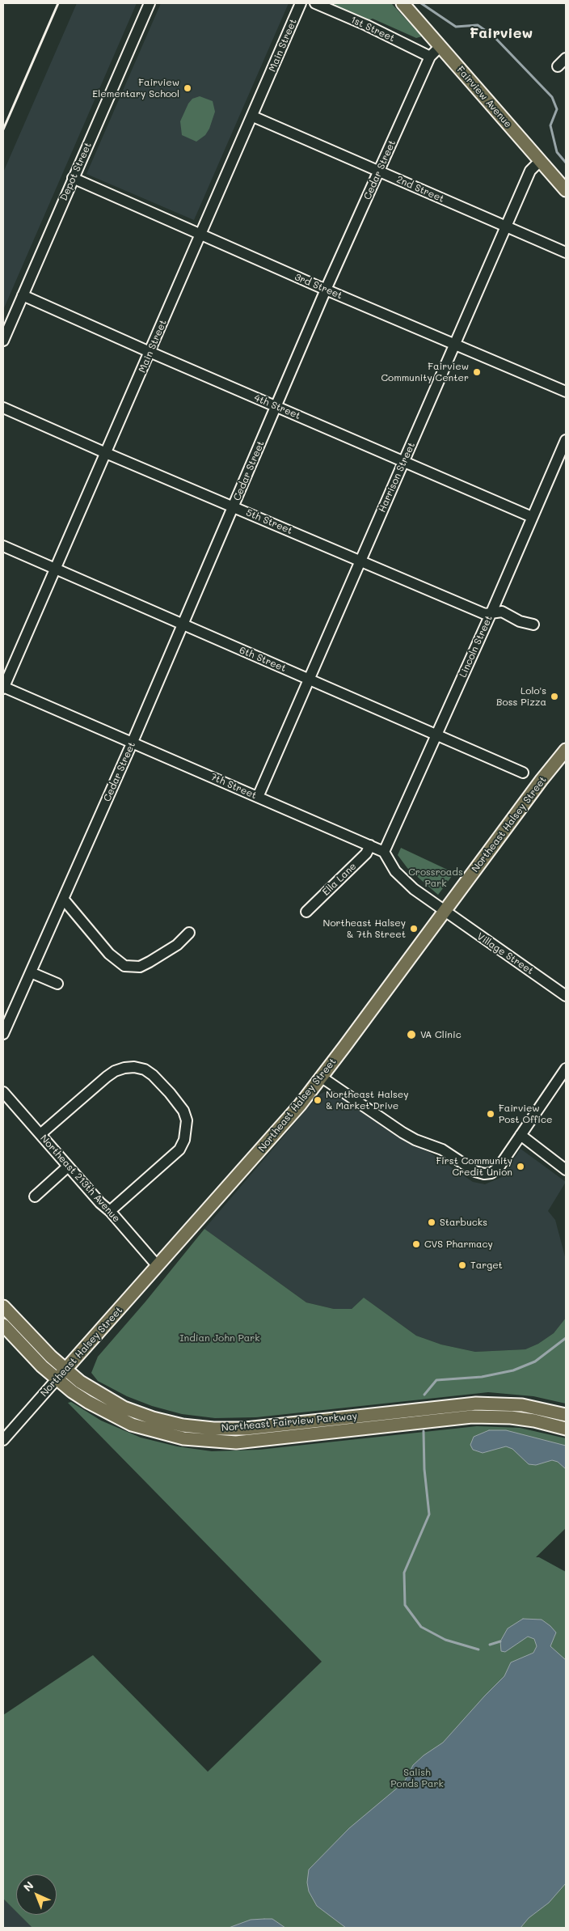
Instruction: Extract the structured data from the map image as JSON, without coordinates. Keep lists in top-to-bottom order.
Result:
{
  "streets": {
    "main road": ["Fairview Avenue", "Northeast Halsey Street", "Northeast Fairview Parkway"],
    "street": [
      "1st Street",
      "Main Street",
      "Cedar Street",
      "Depot Street",
      "2nd Street",
      "3rd Street",
      "4th Street",
      "Harrison Street",
      "5th Street",
      "Lincoln Street",
      "6th Street",
      "7th Street",
      "Ella Lane",
      "Village Street",
      "Northeast 213th Avenue"
    ]
  },
  "crossings": [
    ["1st Street", "Cedar Street"],
    ["Main Street", "2nd Street"],
    ["Main Street", "3rd Street"],
    ["Main Street", "4th Street"],
    ["Main Street", "5th Street"],
    ["Main Street", "6th Street"],
    ["Main Street", "7th Street"],
    ["Fairview Avenue", "Cedar Street"],
    ["Fairview Avenue", "Harrison Street"],
    ["Cedar Street", "2nd Street"],
    ["Cedar Street", "3rd Street"],
    ["Cedar Street", "4th Street"],
    ["Cedar Street", "5th Street"],
    ["Cedar Street", "6th Street"],
    ["Cedar Street", "7th Street"],
    ["Depot Street", "3rd Street"],
    ["Depot Street", "4th Street"],
    ["2nd Street", "Harrison Street"],
    ["3rd Street", "Harrison Street"],
    ["4th Street", "Harrison Street"],
    ["4th Street", "Lincoln Street"],
    ["Harrison Street", "5th Street"],
    ["Harrison Street", "6th Street"],
    ["Harrison Street", "7th Street"],
    ["5th Street", "Lincoln Street"],
    ["Lincoln Street", "6th Street"],
    ["Lincoln Street", "7th Street"],
    ["7th Street", "Ella Lane"],
    ["Northeast Halsey Street", "Village Street"],
    ["Northeast Halsey Street", "Northeast 213th Avenue"],
    ["Northeast Halsey Street", "Northeast Fairview Parkway"]
  ],
  "districts": ["Fairview"],
  "parks": ["Crossroads Park", "Indian John Park", "Salish Ponds Park"],
  "places": [
    "Fairview Elementary School",
    "Fairview Community Center",
    "Lolo's Boss Pizza",
    "Northeast Halsey & 7th Street",
    "VA Clinic",
    "Northeast Halsey & Market Drive",
    "Fairview Post Office",
    "First Community Credit Union",
    "Starbucks",
    "CVS Pharmacy",
    "Target"
  ],
  "north": "top left"
}
